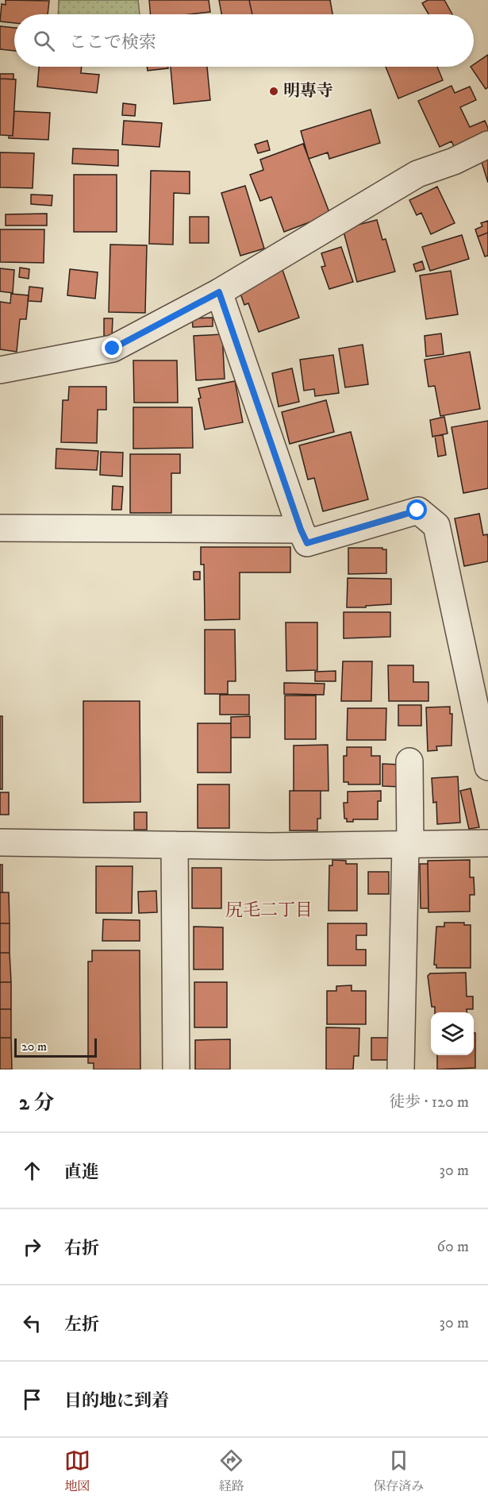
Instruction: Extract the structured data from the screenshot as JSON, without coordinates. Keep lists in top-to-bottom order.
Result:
{
  "districts": ["尻毛二丁目"],
  "places": ["明專寺"],
  "scale_bar": "20 m",
  "page": {
    "search": "ここで検索",
    "scale": "20 m",
    "heading": ["2 分", "徒歩 · 120 m"],
    "list": [
      ["直進", "30 m"],
      ["右折", "60 m"],
      ["左折", "30 m"],
      "目的地に到着"
    ],
    "nav": ["地図", "経路", "保存済み"]
  }
}
